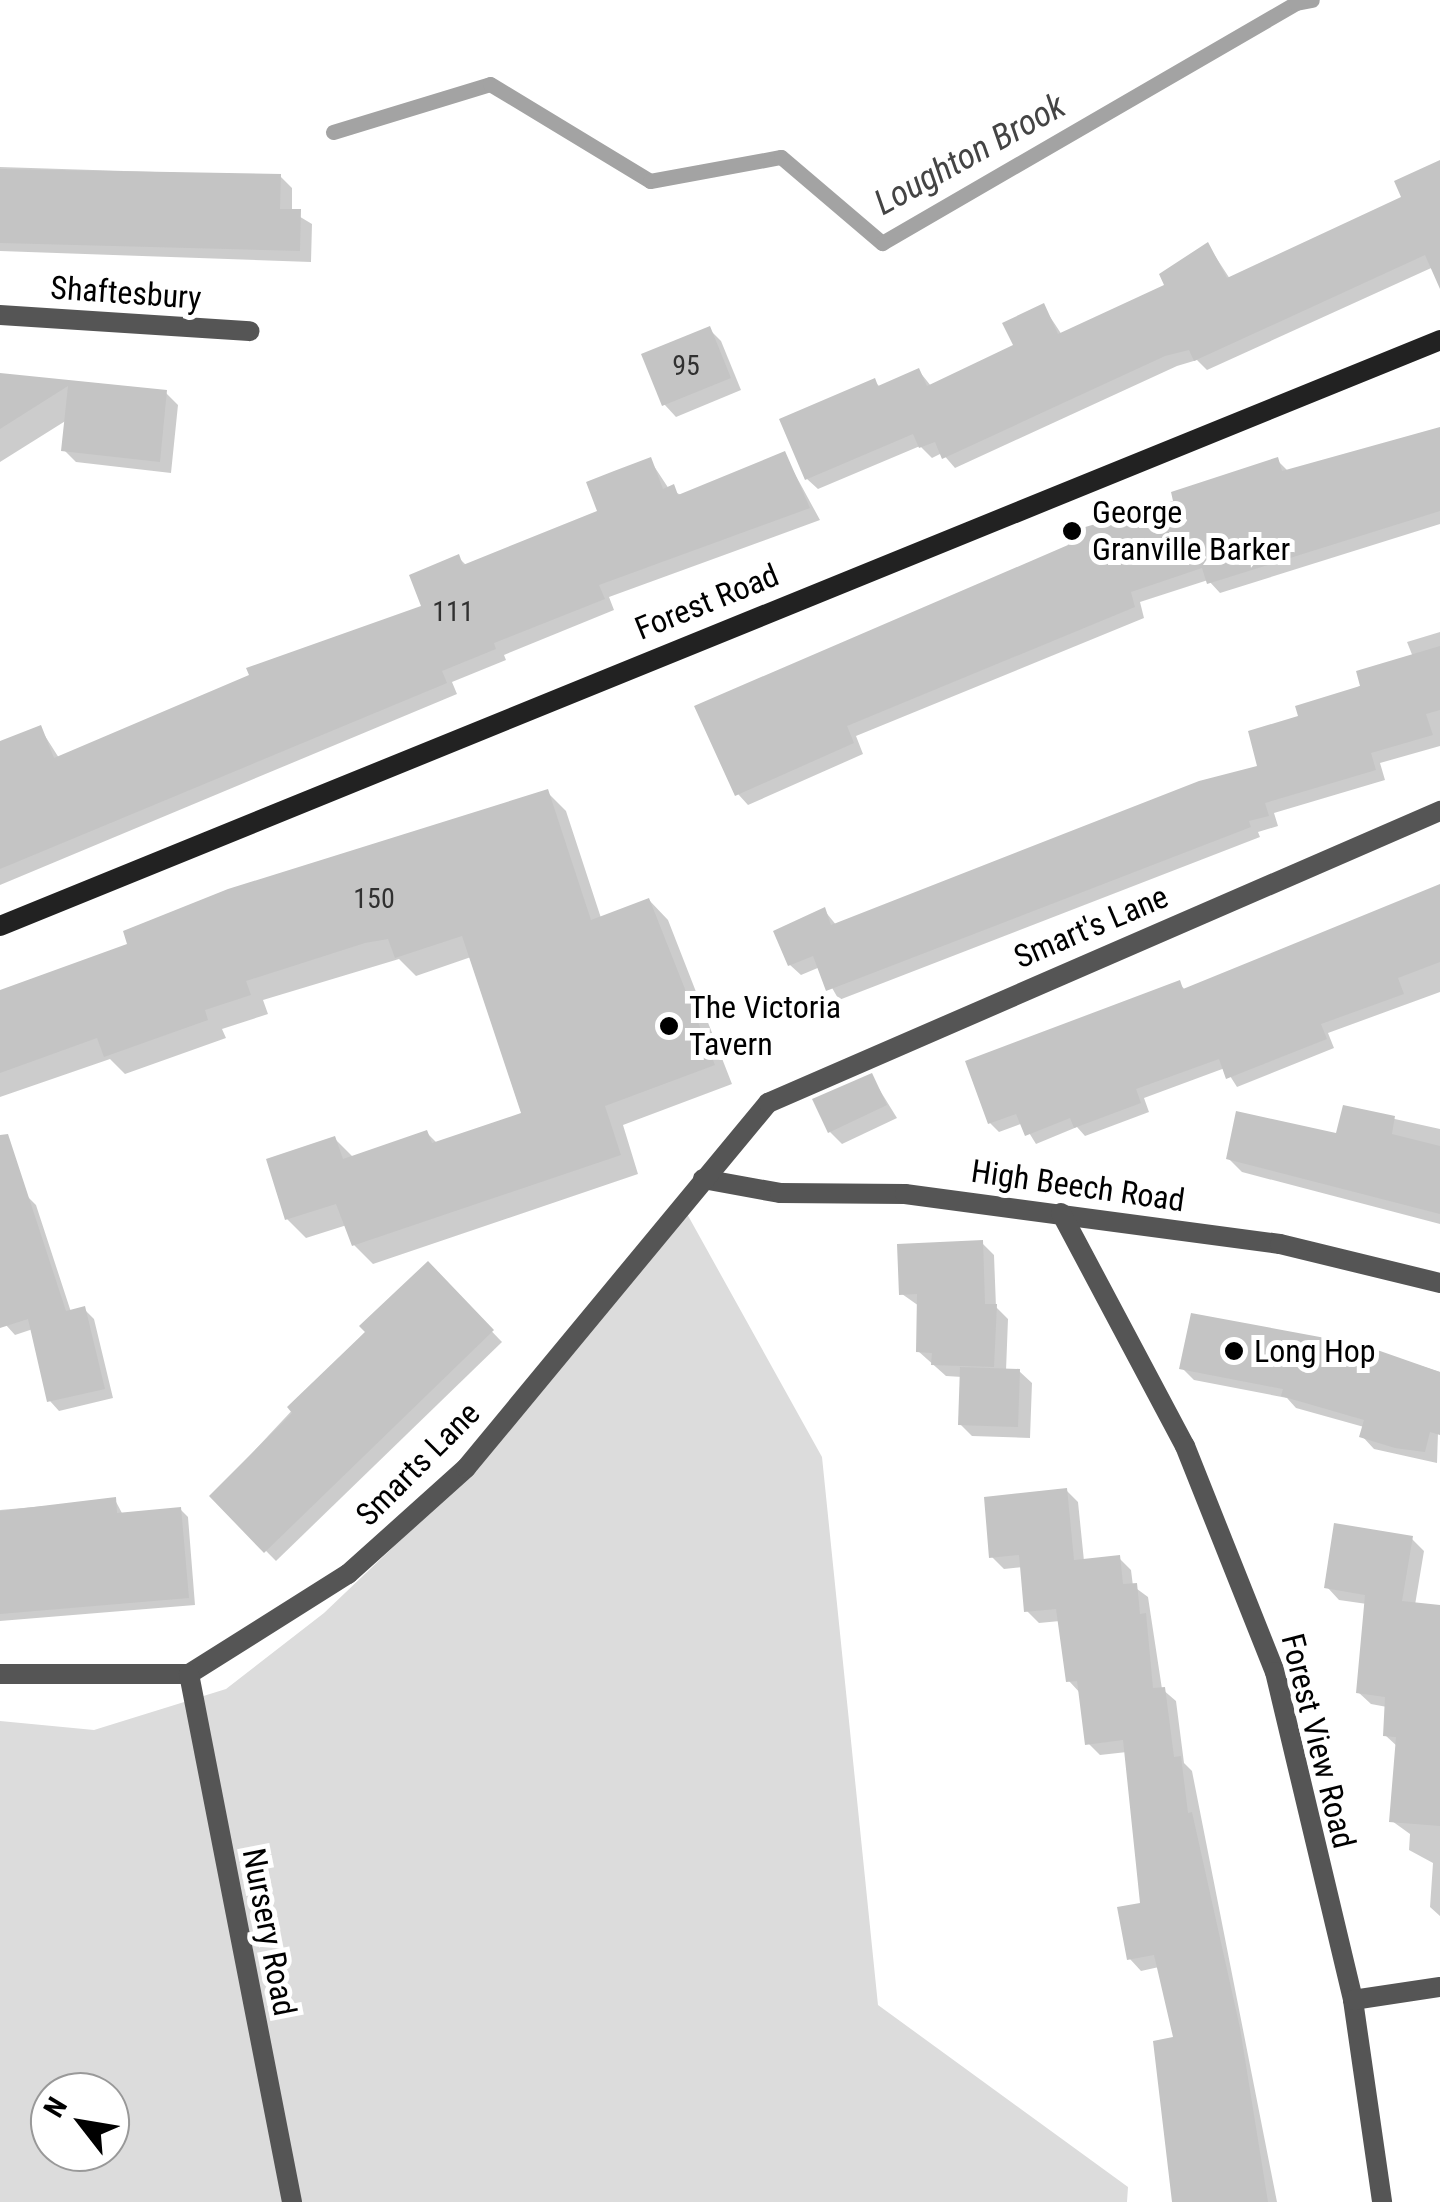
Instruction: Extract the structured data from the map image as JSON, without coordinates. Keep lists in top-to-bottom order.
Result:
{
  "streets": {
    "street": [
      "Shaftesbury",
      "Forest Road",
      "Smart's Lane",
      "High Beech Road",
      "Smarts Lane",
      "Forest View Road",
      "Nursery Road"
    ]
  },
  "crossings": [
    ["Smart's Lane", "Smarts Lane"],
    ["High Beech Road", "Smarts Lane"],
    ["High Beech Road", "Forest View Road"],
    ["Smarts Lane", "Nursery Road"]
  ],
  "water": ["Loughton Brook"],
  "places": ["George Granville Barker", "The Victoria Tavern", "Long Hop"],
  "house_numbers": ["95", "111", "150"],
  "north": "top left"
}
